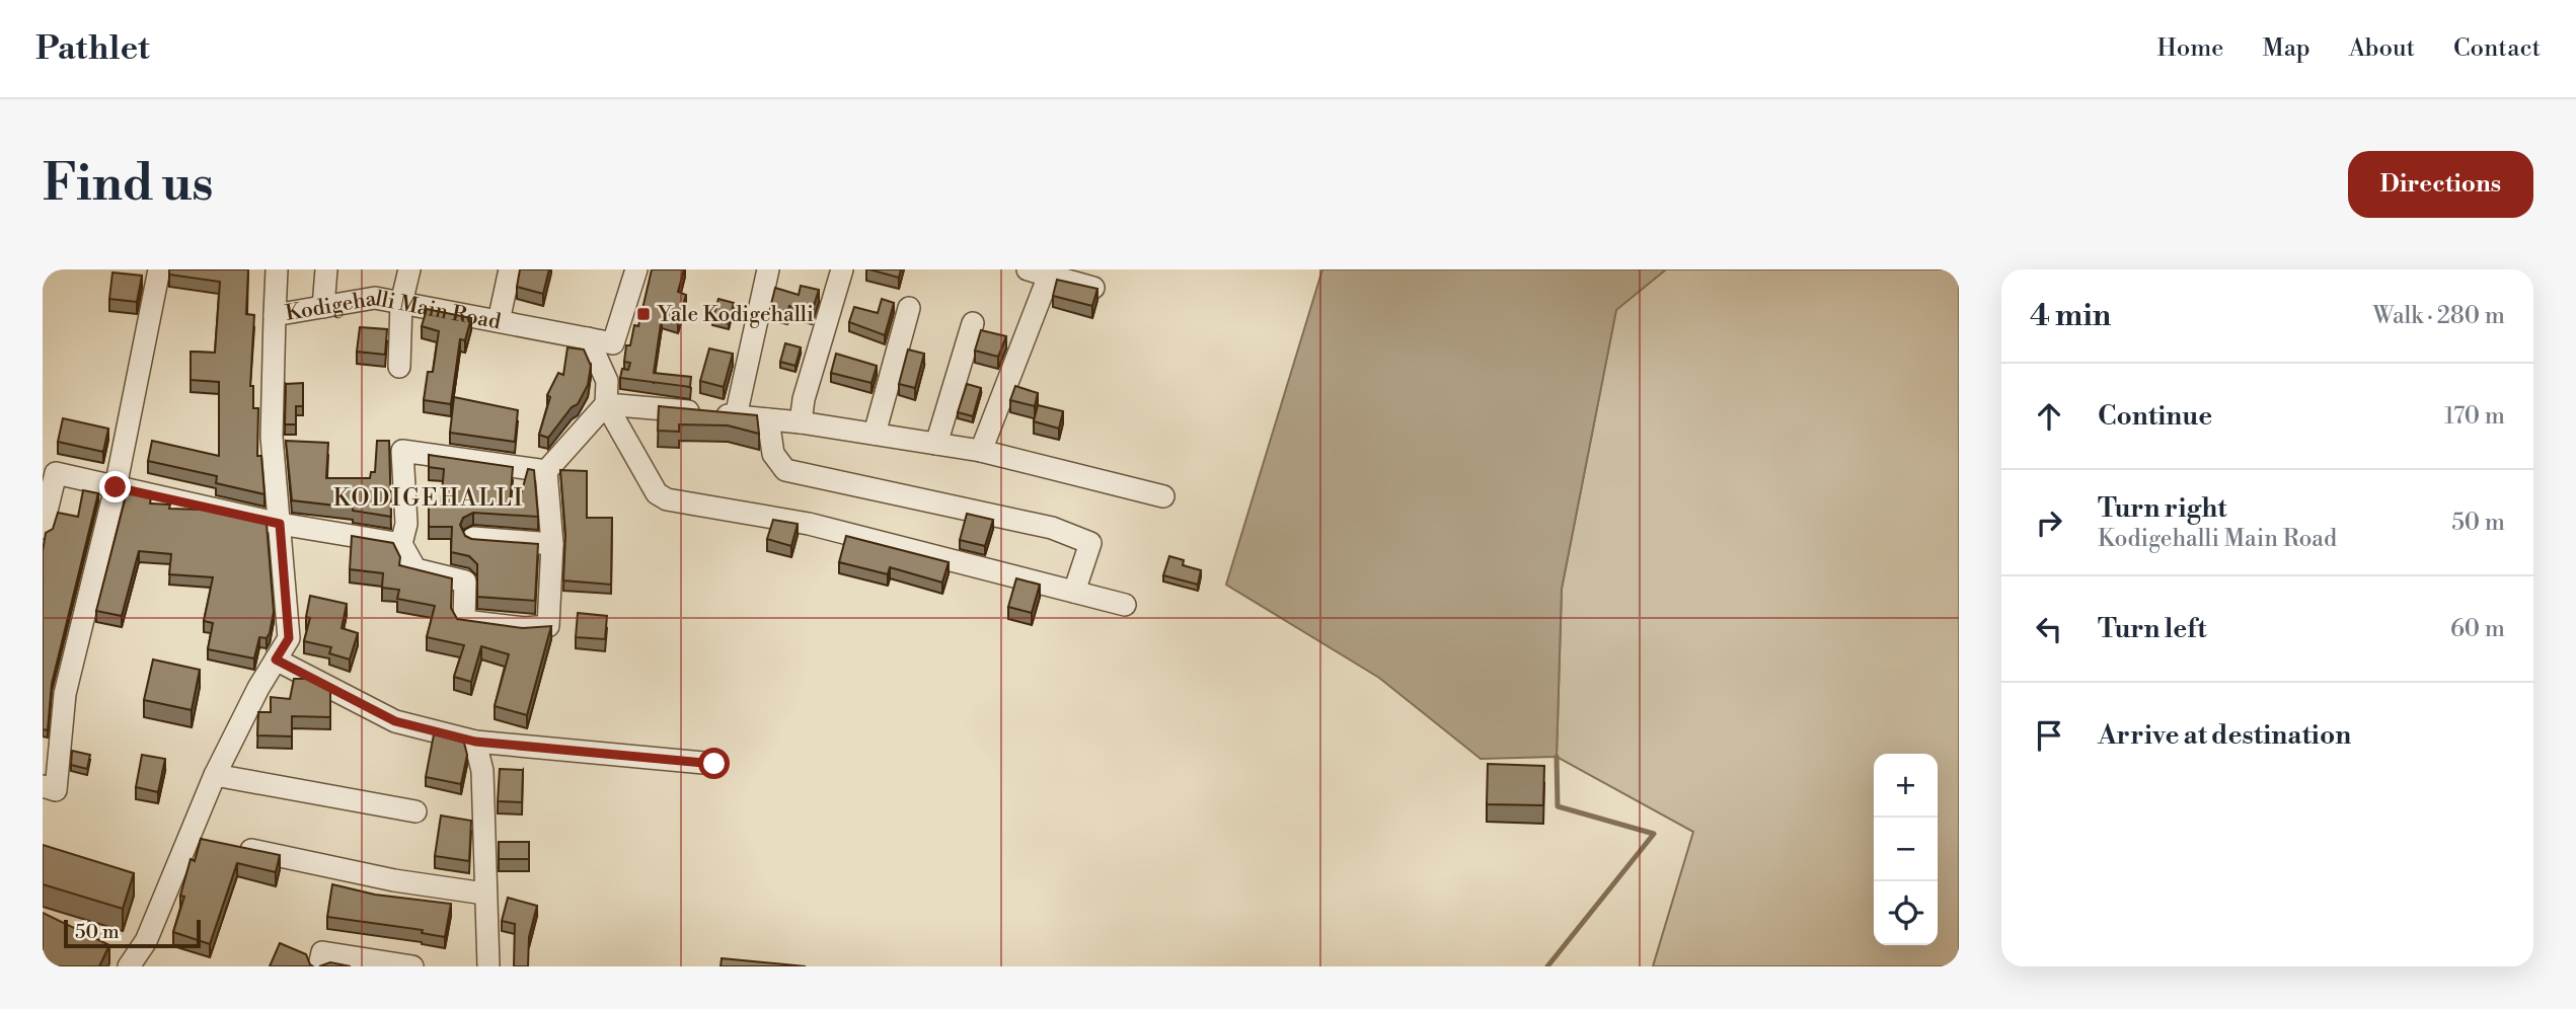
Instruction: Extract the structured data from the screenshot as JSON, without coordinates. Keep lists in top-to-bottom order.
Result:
{
  "streets": {
    "street": ["Kodigehalli Main Road"]
  },
  "districts": ["KODIGEHALLI"],
  "places": {
    "transit": ["Yale Kodigehalli"]
  },
  "scale_bar": "50 m",
  "page": {
    "header": "Pathlet",
    "nav": [
      "Home",
      "Map",
      "About",
      "Contact"
    ],
    "buttons": "Directions",
    "title": "Find us",
    "heading": ["4 min", "Walk · 280 m"],
    "list": [
      ["Continue", "170 m"],
      ["Turn right", "Kodigehalli Main Road", "50 m"],
      ["Turn left", "60 m"],
      "Arrive at destination"
    ],
    "map_buttons": ["+", "−"],
    "scale": "50 m"
  }
}
